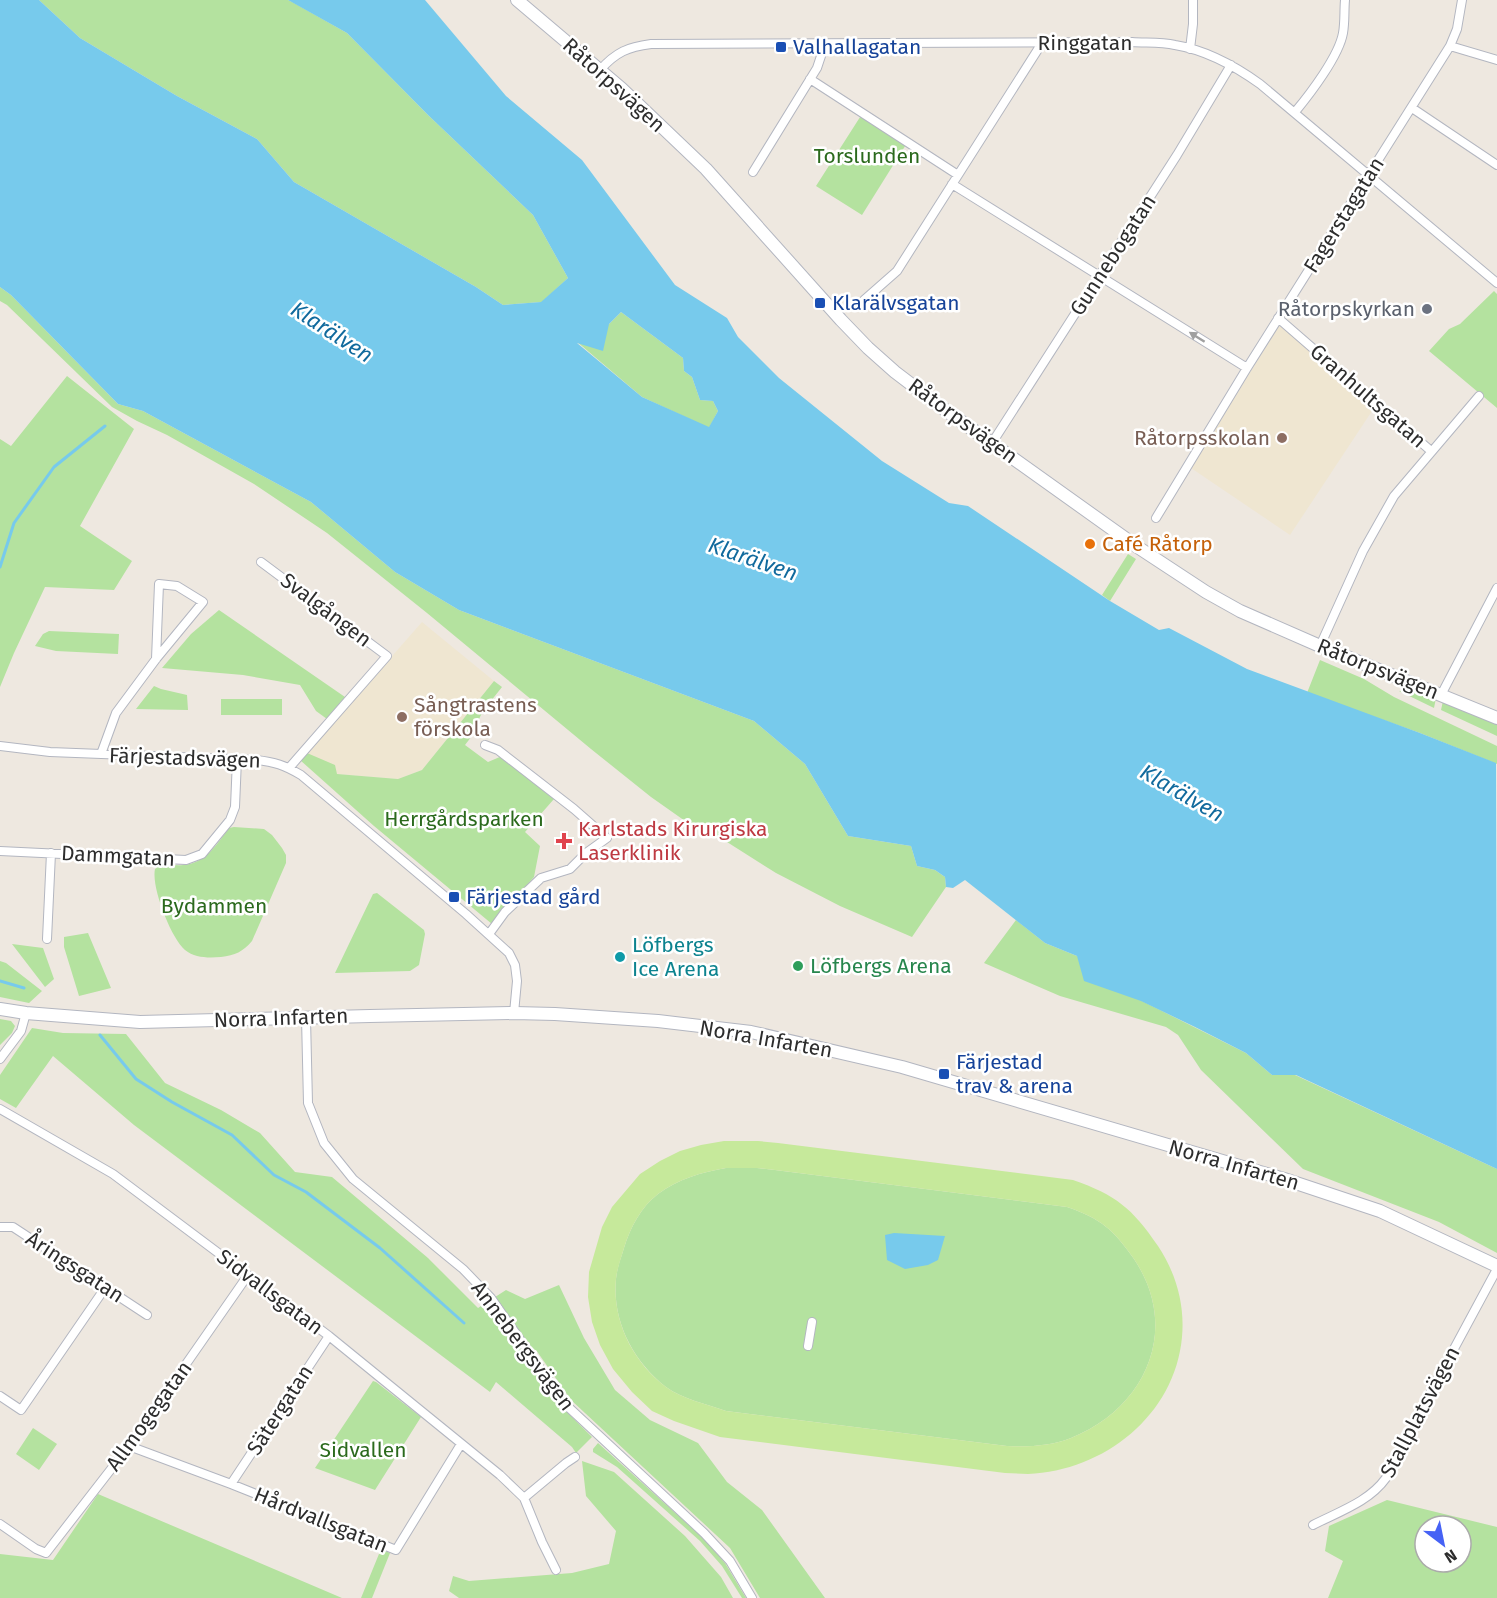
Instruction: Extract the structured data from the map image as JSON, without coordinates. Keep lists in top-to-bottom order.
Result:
{
  "streets": {
    "street": [
      "Ringgatan",
      "Råtorpsvägen",
      "Fagerstagatan",
      "Gunnebogatan",
      "Granhultsgatan",
      "Svalgången",
      "Färjestadsvägen",
      "Dammgatan",
      "Norra Infarten",
      "Åringsgatan",
      "Sidvallsgatan",
      "Annebergsvägen",
      "Sätergatan",
      "Stallplatsvägen",
      "Allmogegatan",
      "Hårdvallsgatan"
    ]
  },
  "crossings": [
    ["Ringgatan", "Råtorpsvägen"],
    ["Ringgatan", "Fagerstagatan"],
    ["Ringgatan", "Gunnebogatan"],
    ["Råtorpsvägen", "Gunnebogatan"],
    ["Fagerstagatan", "Granhultsgatan"],
    ["Svalgången", "Färjestadsvägen"],
    ["Färjestadsvägen", "Dammgatan"],
    ["Färjestadsvägen", "Norra Infarten"],
    ["Norra Infarten", "Annebergsvägen"],
    ["Norra Infarten", "Stallplatsvägen"],
    ["Sidvallsgatan", "Sätergatan"],
    ["Sidvallsgatan", "Allmogegatan"],
    ["Sidvallsgatan", "Hårdvallsgatan"],
    ["Sätergatan", "Hårdvallsgatan"],
    ["Allmogegatan", "Hårdvallsgatan"]
  ],
  "water": ["Klarälven"],
  "parks": [
    "Torslunden",
    "Herrgårdsparken",
    "Bydammen",
    "Sidvallen"
  ],
  "places": {
    "transit": [
      "Valhallagatan",
      "Klarälvsgatan",
      "Färjestad gård",
      "Färjestad trav & arena"
    ],
    "other": [
      "Råtorpskyrkan",
      "Råtorpsskolan",
      "Café Råtorp",
      "Sångtrastens förskola",
      "Löfbergs Ice Arena",
      "Löfbergs Arena"
    ],
    "health": ["Karlstads Kirurgiska Laserklinik"]
  },
  "north": "bottom right"
}
